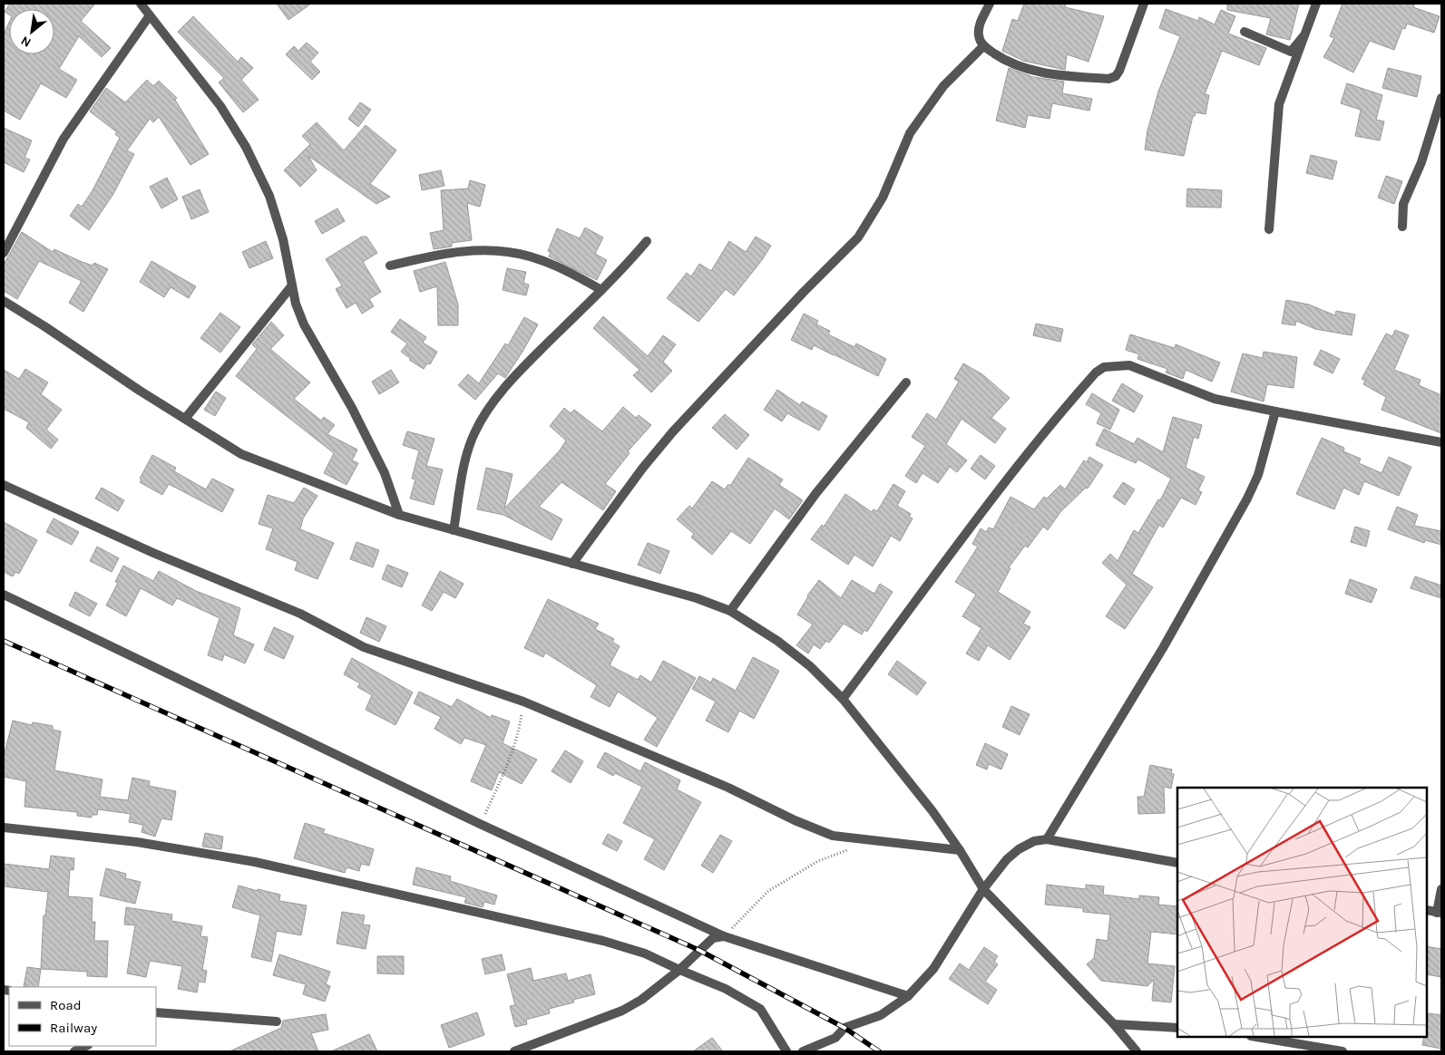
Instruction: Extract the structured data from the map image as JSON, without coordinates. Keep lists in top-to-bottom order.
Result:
{
  "legend": ["Road", "Railway"],
  "north": "bottom left"
}
